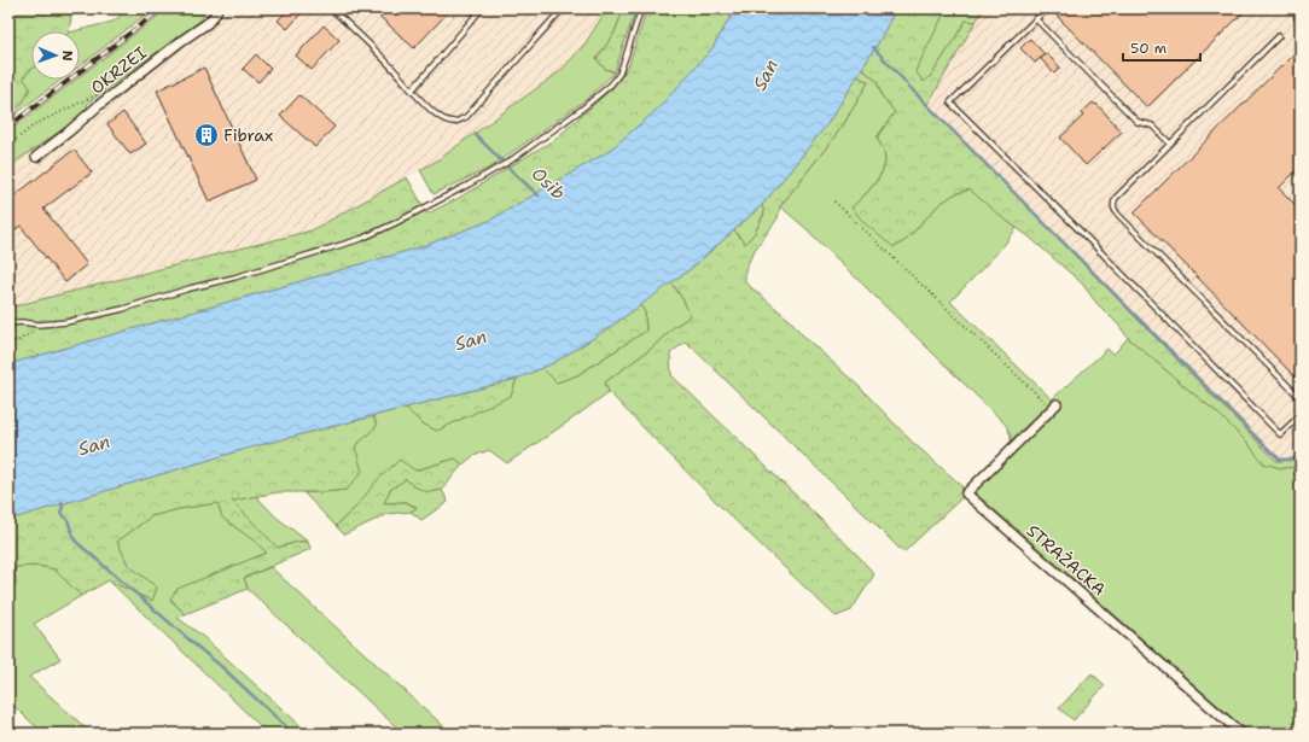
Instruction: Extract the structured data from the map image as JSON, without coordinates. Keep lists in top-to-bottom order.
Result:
{
  "streets": {
    "street": ["OKRZEI", "STRAŻACKA"]
  },
  "water": ["San", "Osib"],
  "places": {
    "building": ["Fibrax"]
  },
  "scale_bar": "50 m",
  "north": "right"
}
